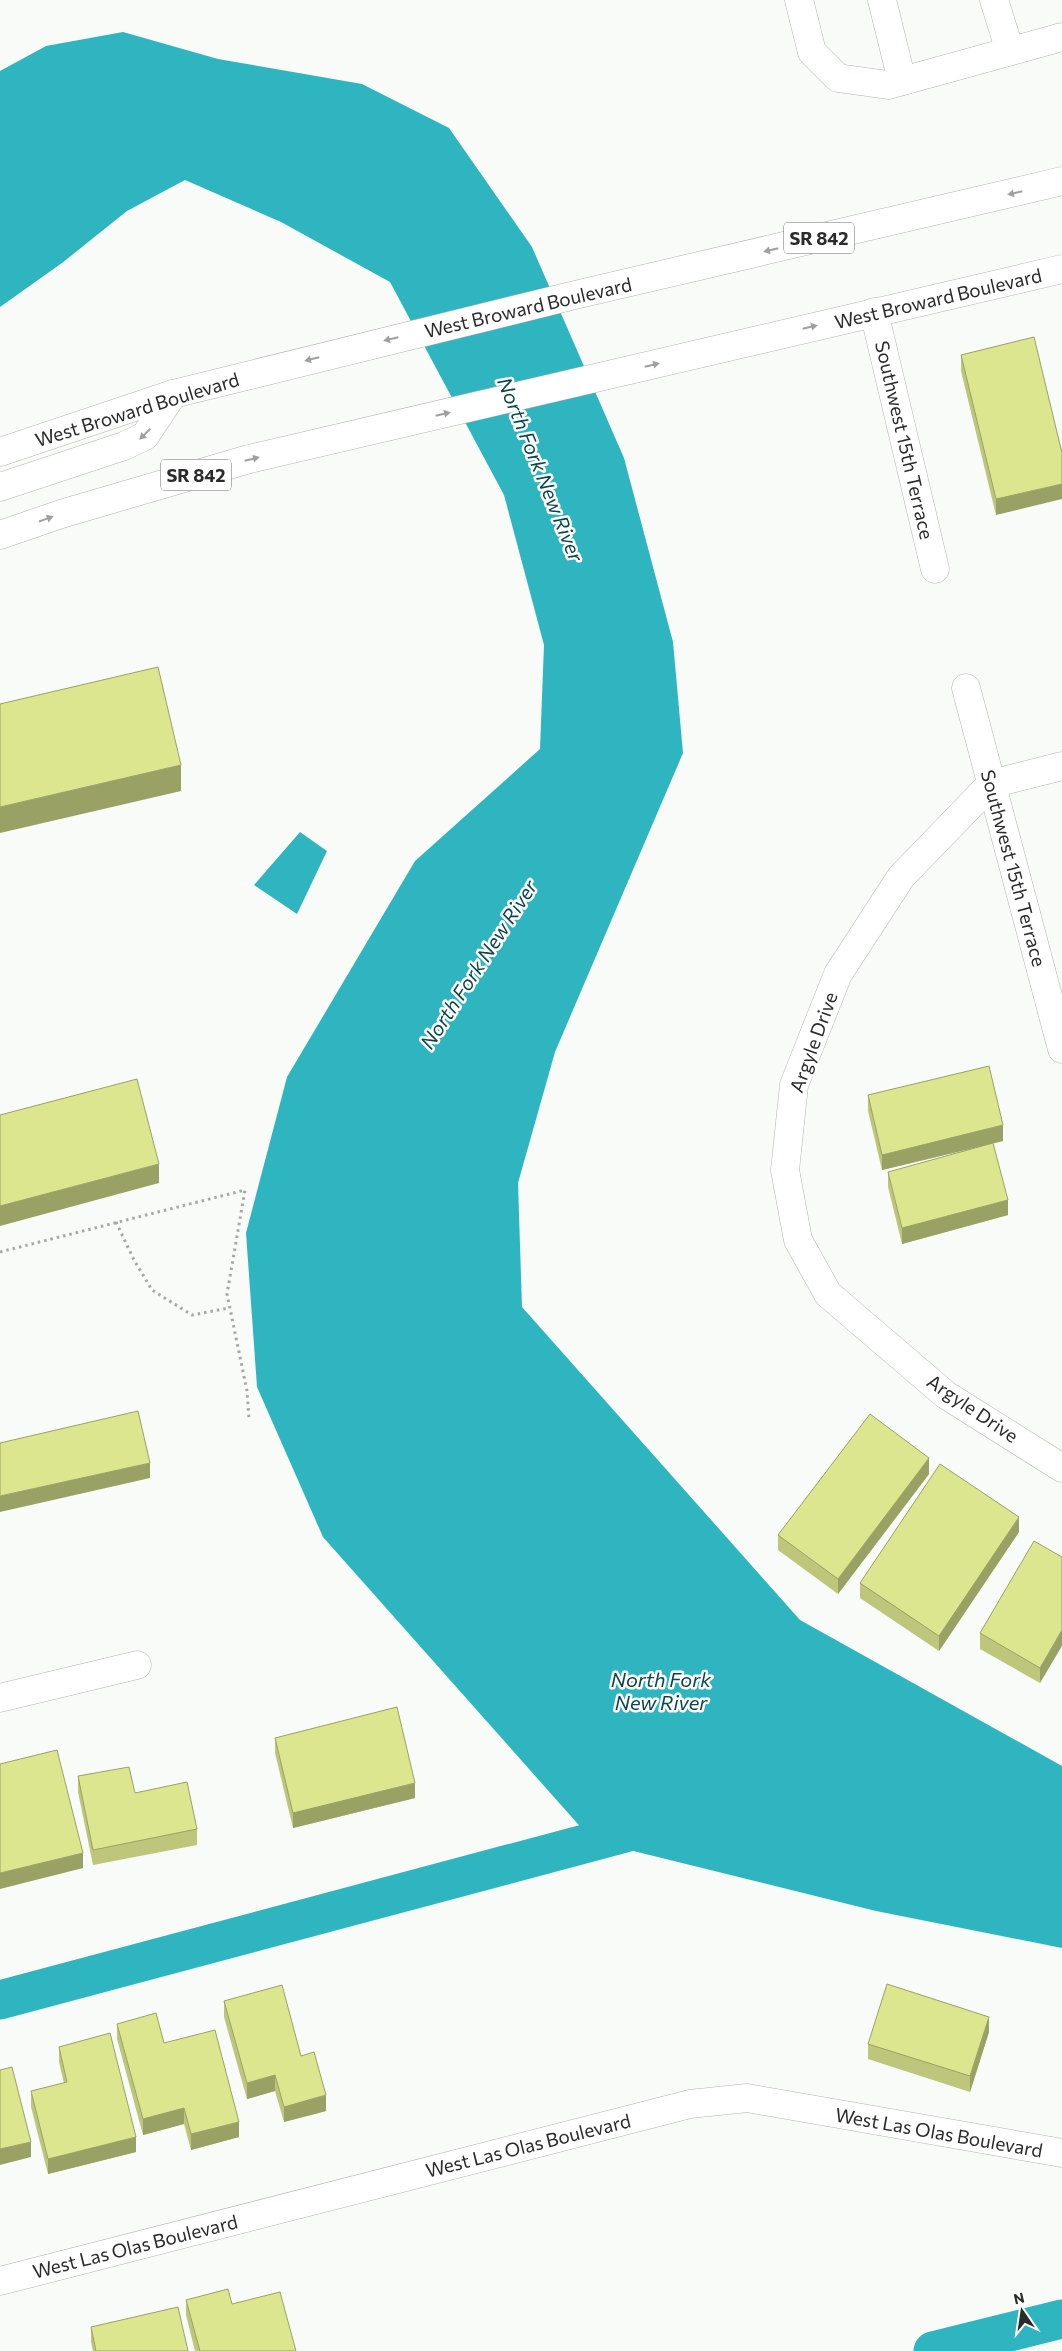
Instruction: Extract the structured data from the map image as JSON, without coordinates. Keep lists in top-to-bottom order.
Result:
{
  "streets": {
    "street": [
      "SR 842",
      "West Broward Boulevard",
      "Southwest 15th Terrace",
      "Argyle Drive",
      "West Las Olas Boulevard"
    ]
  },
  "crossings": [
    ["West Broward Boulevard", "Southwest 15th Terrace"],
    ["Southwest 15th Terrace", "Argyle Drive"]
  ],
  "water": ["North Fork New River"],
  "north": "top"
}
